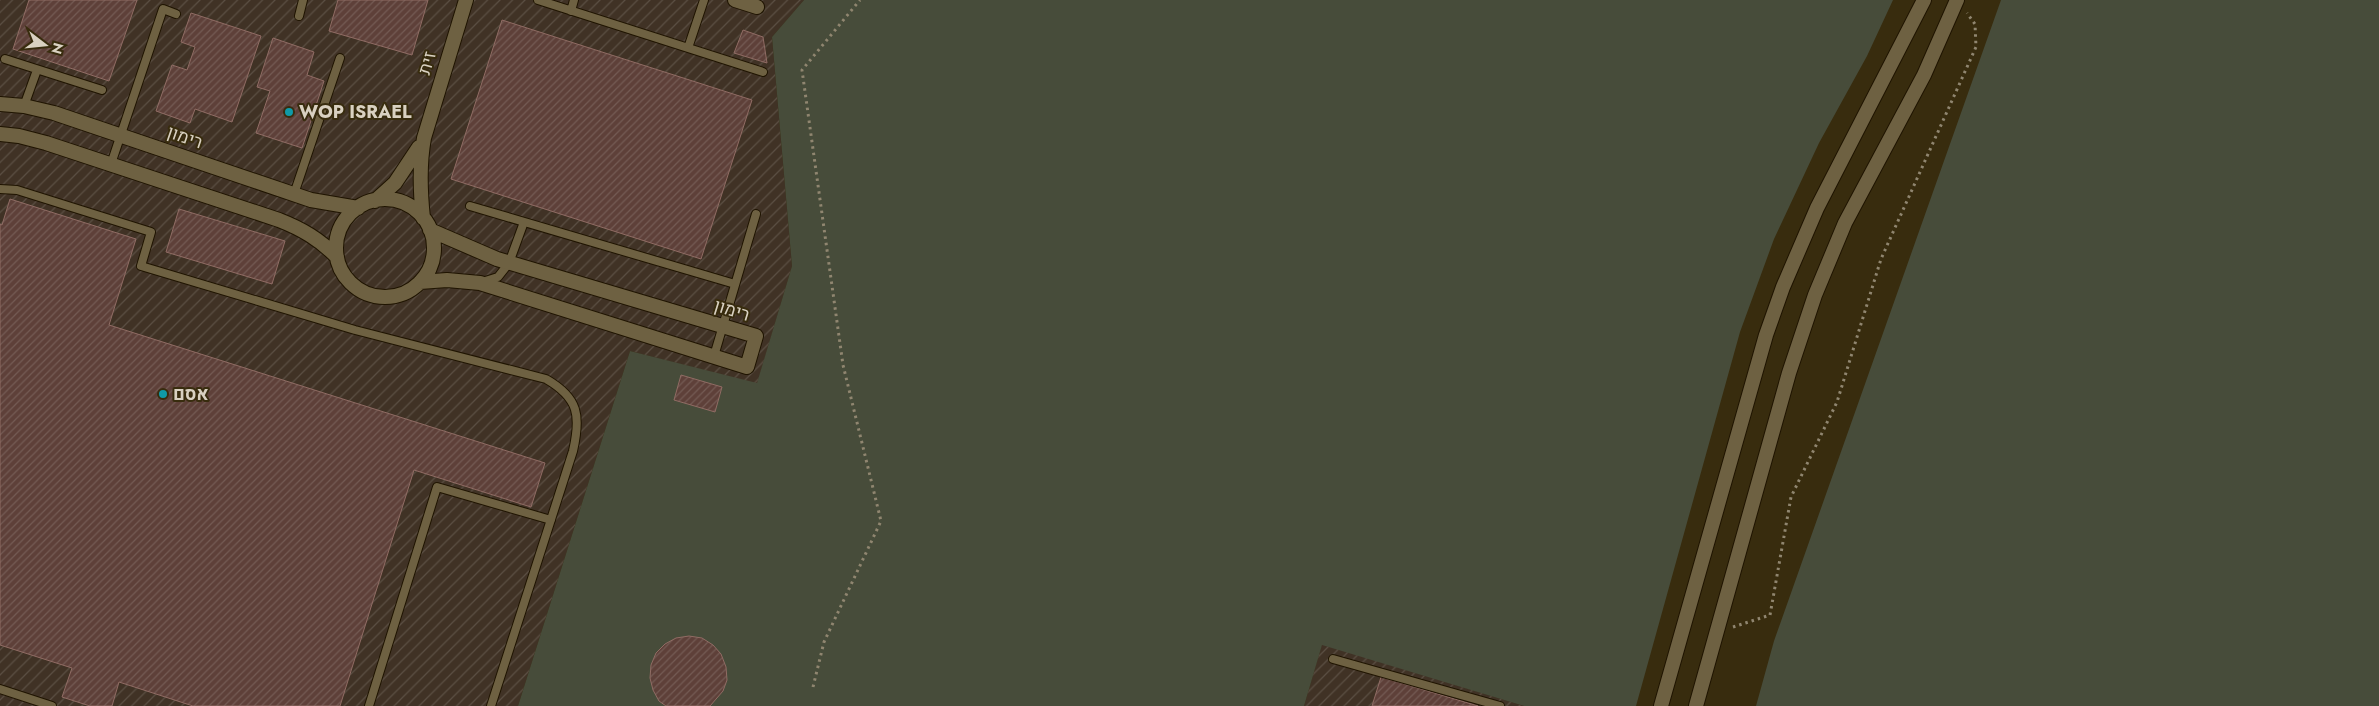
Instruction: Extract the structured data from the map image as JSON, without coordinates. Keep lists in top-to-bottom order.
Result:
{
  "streets": {
    "street": ["זית", "רימון"]
  },
  "crossings": [
    ["זית", "רימון"]
  ],
  "places": ["WOP ISRAEL", "אסם"],
  "north": "right"
}
